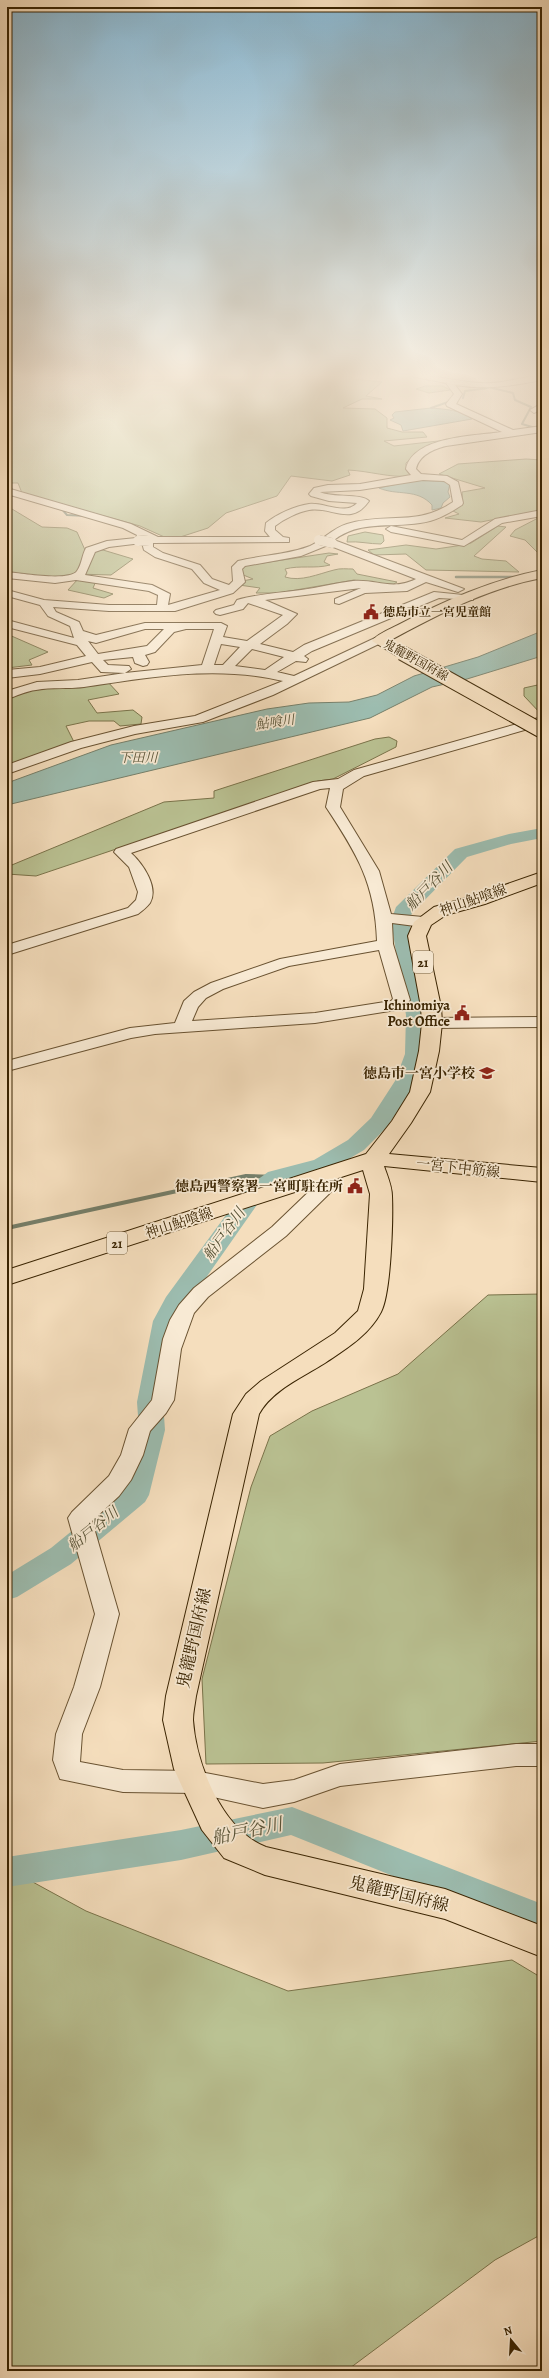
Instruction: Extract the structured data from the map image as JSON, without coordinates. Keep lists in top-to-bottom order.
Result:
{
  "streets": {
    "main road": [
      "鬼籠野国府線",
      "神山鮎喰線",
      "21",
      "一宮下中筋線"
    ]
  },
  "crossings": [
    ["鬼籠野国府線", "神山鮎喰線"],
    ["鬼籠野国府線", "一宮下中筋線"],
    ["神山鮎喰線", "一宮下中筋線"]
  ],
  "water": ["鮎喰川", "下田川", "船戸谷川"],
  "places": {
    "public building": ["徳島市立一宮児童館", "Ichinomiya Post Office", "徳島西警察署一宮町駐在所"],
    "school or university": ["徳島市一宮小学校"]
  },
  "north": "top"
}
